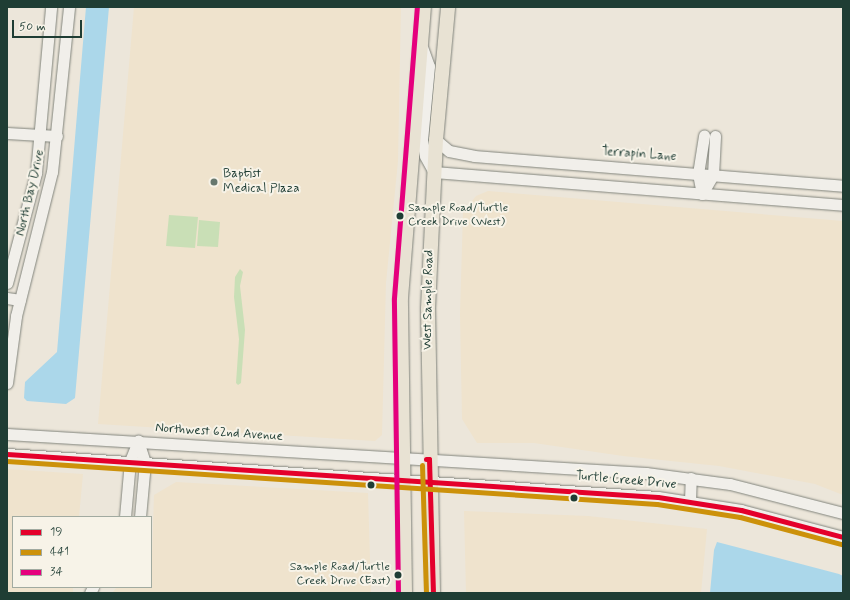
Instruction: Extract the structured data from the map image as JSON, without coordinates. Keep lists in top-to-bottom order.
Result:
{
  "streets": {
    "main road": ["West Sample Road"],
    "street": [
      "Terrapin Lane",
      "North Bay Drive",
      "Northwest 62nd Avenue",
      "Turtle Creek Drive"
    ]
  },
  "crossings": [
    ["Terrapin Lane", "West Sample Road"],
    ["West Sample Road", "Northwest 62nd Avenue"],
    ["West Sample Road", "Turtle Creek Drive"],
    ["Northwest 62nd Avenue", "Turtle Creek Drive"]
  ],
  "places": ["Baptist Medical Plaza", "Sample Road/Turtle Creek Drive (West)", "Sample Road/Turtle Creek Drive (East)"],
  "lines": ["transit line 34", "transit line 19", "transit line 441"],
  "legend": ["19", "441", "34"],
  "scale_bar": "50 m"
}
